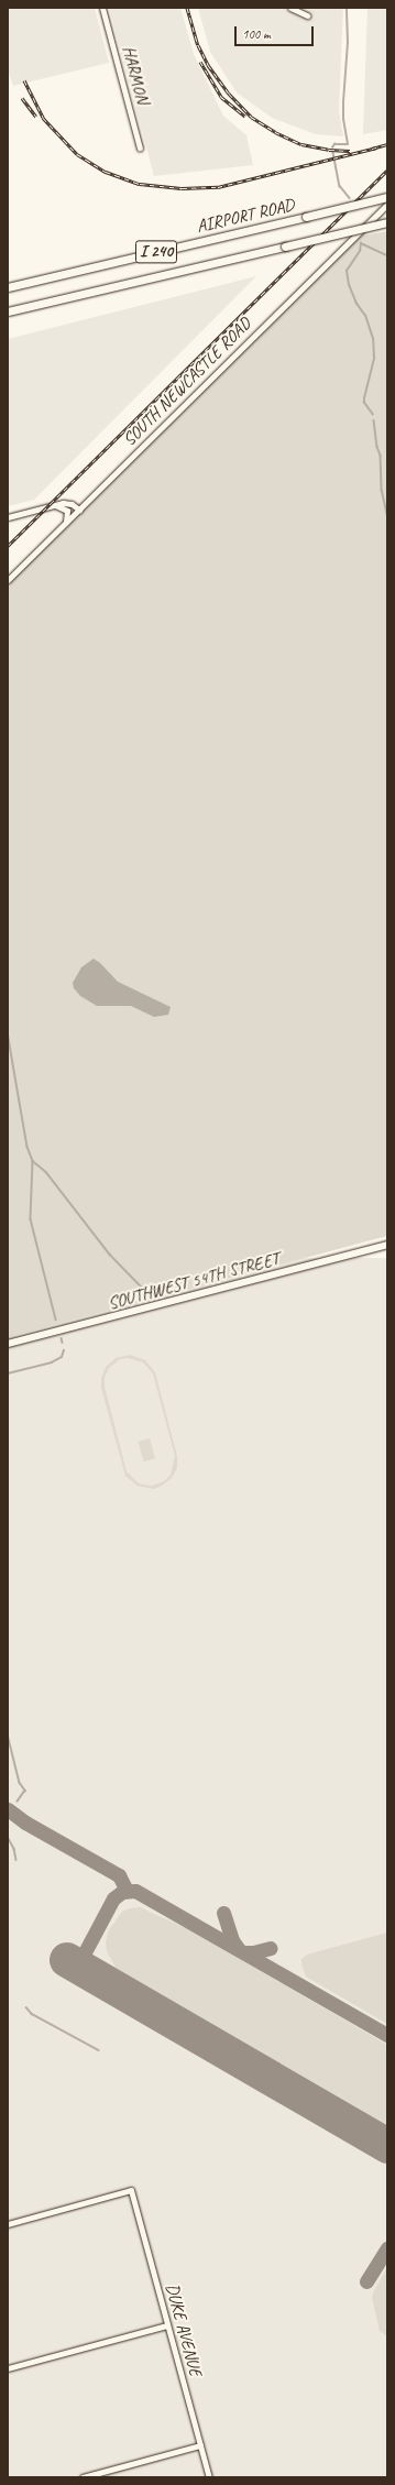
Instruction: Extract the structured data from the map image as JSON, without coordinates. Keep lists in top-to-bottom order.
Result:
{
  "streets": {
    "highway": ["AIRPORT ROAD", "I 240"],
    "main road": ["SOUTHWEST 54TH STREET"],
    "street": ["HARMON", "SOUTH NEWCASTLE ROAD", "DUKE AVENUE"]
  },
  "scale_bar": "100 m"
}
